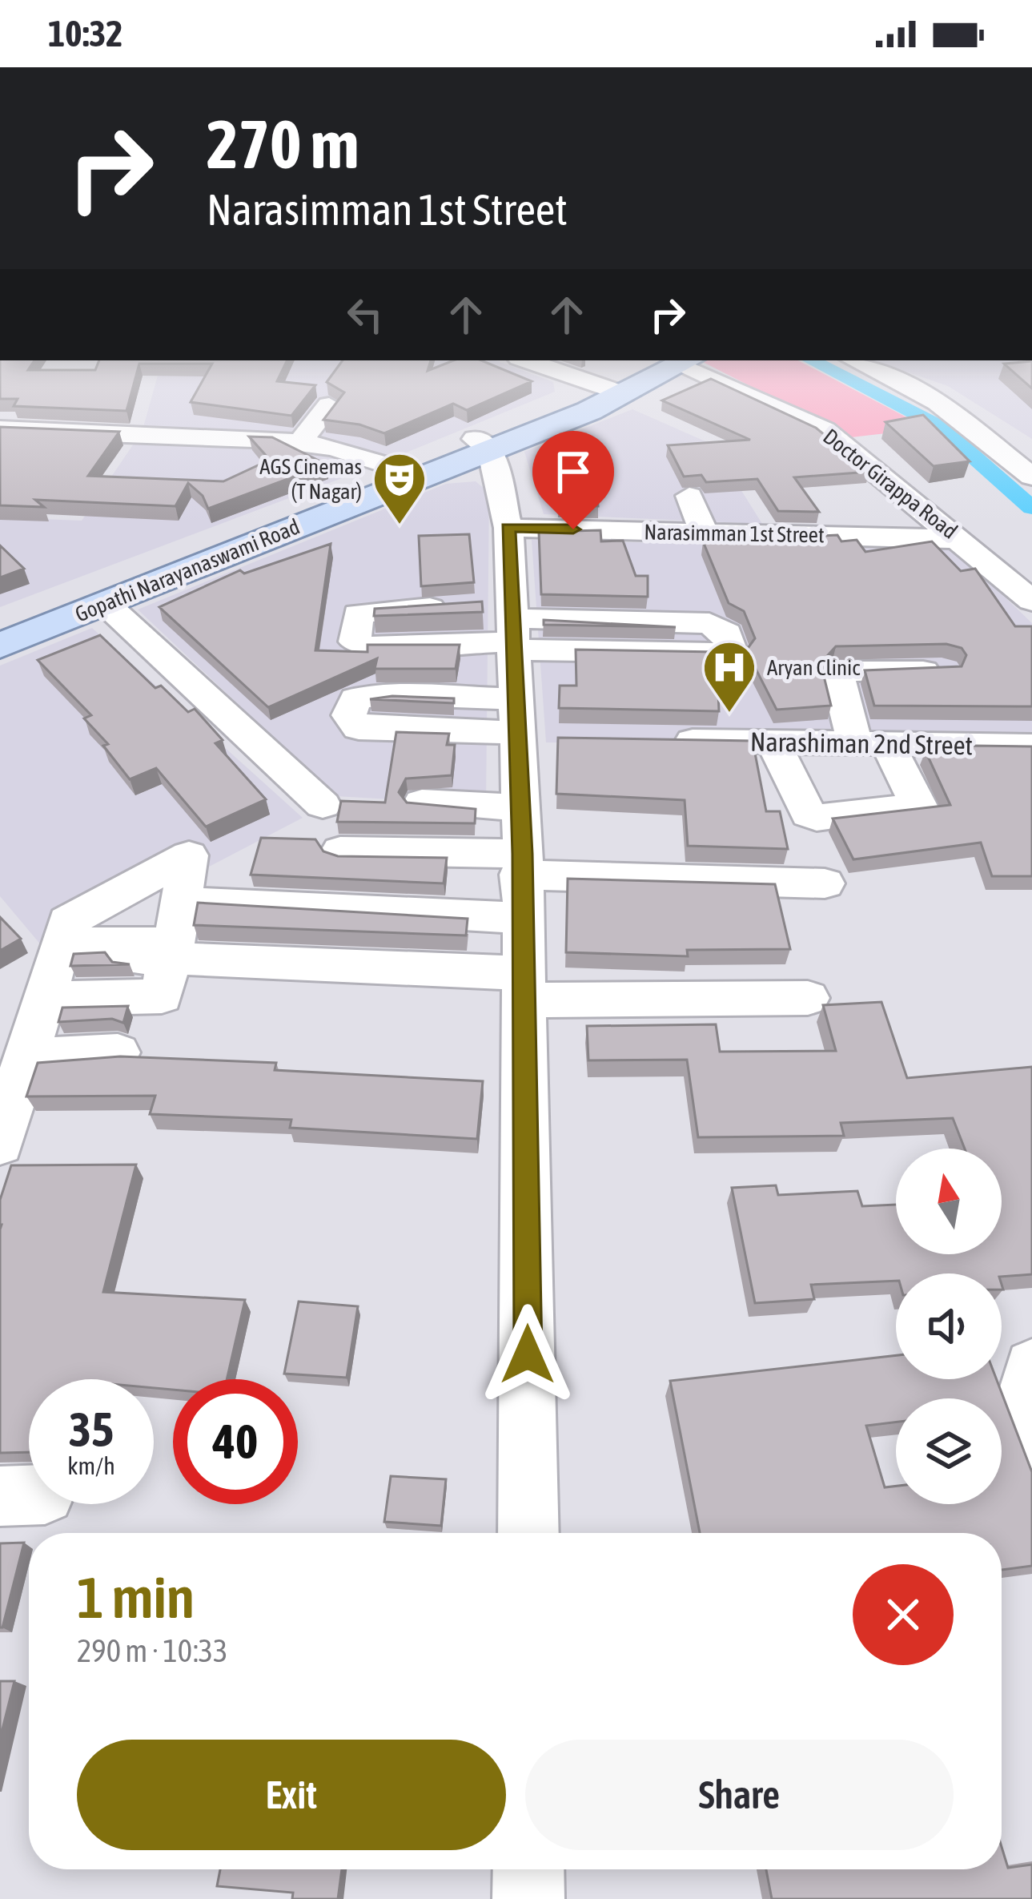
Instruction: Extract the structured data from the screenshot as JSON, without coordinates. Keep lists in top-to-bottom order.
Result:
{
  "streets": {
    "main road": ["Gopathi Narayanaswami Road"],
    "street": ["Doctor Girappa Road", "Narasimman 1st Street", "Narashiman 2nd Street"]
  },
  "crossings": [
    ["Doctor Girappa Road", "Narasimman 1st Street"],
    ["Doctor Girappa Road", "Gopathi Narayanaswami Road"]
  ],
  "places": {
    "theatre": ["AGS Cinemas (T Nagar)"],
    "hospital": ["Aryan Clinic"]
  },
  "north": "top",
  "page": {
    "status": "10:32",
    "turn": ["270 m", "Narasimman 1st Street"],
    "speed": "35 km/h",
    "limit": "40",
    "heading": ["1 min", "290 m · 10:33"],
    "buttons": ["Exit", "Share"]
  }
}
